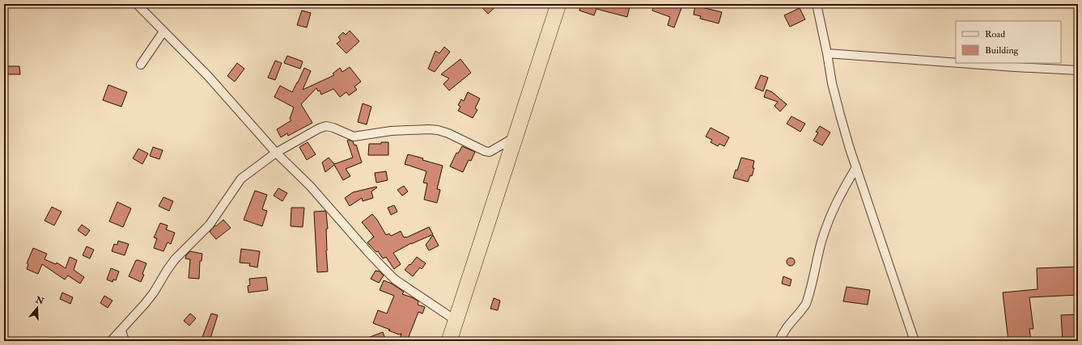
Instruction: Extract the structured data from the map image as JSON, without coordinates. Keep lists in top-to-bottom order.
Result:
{
  "legend": ["Road", "Building"],
  "north": "top"
}
